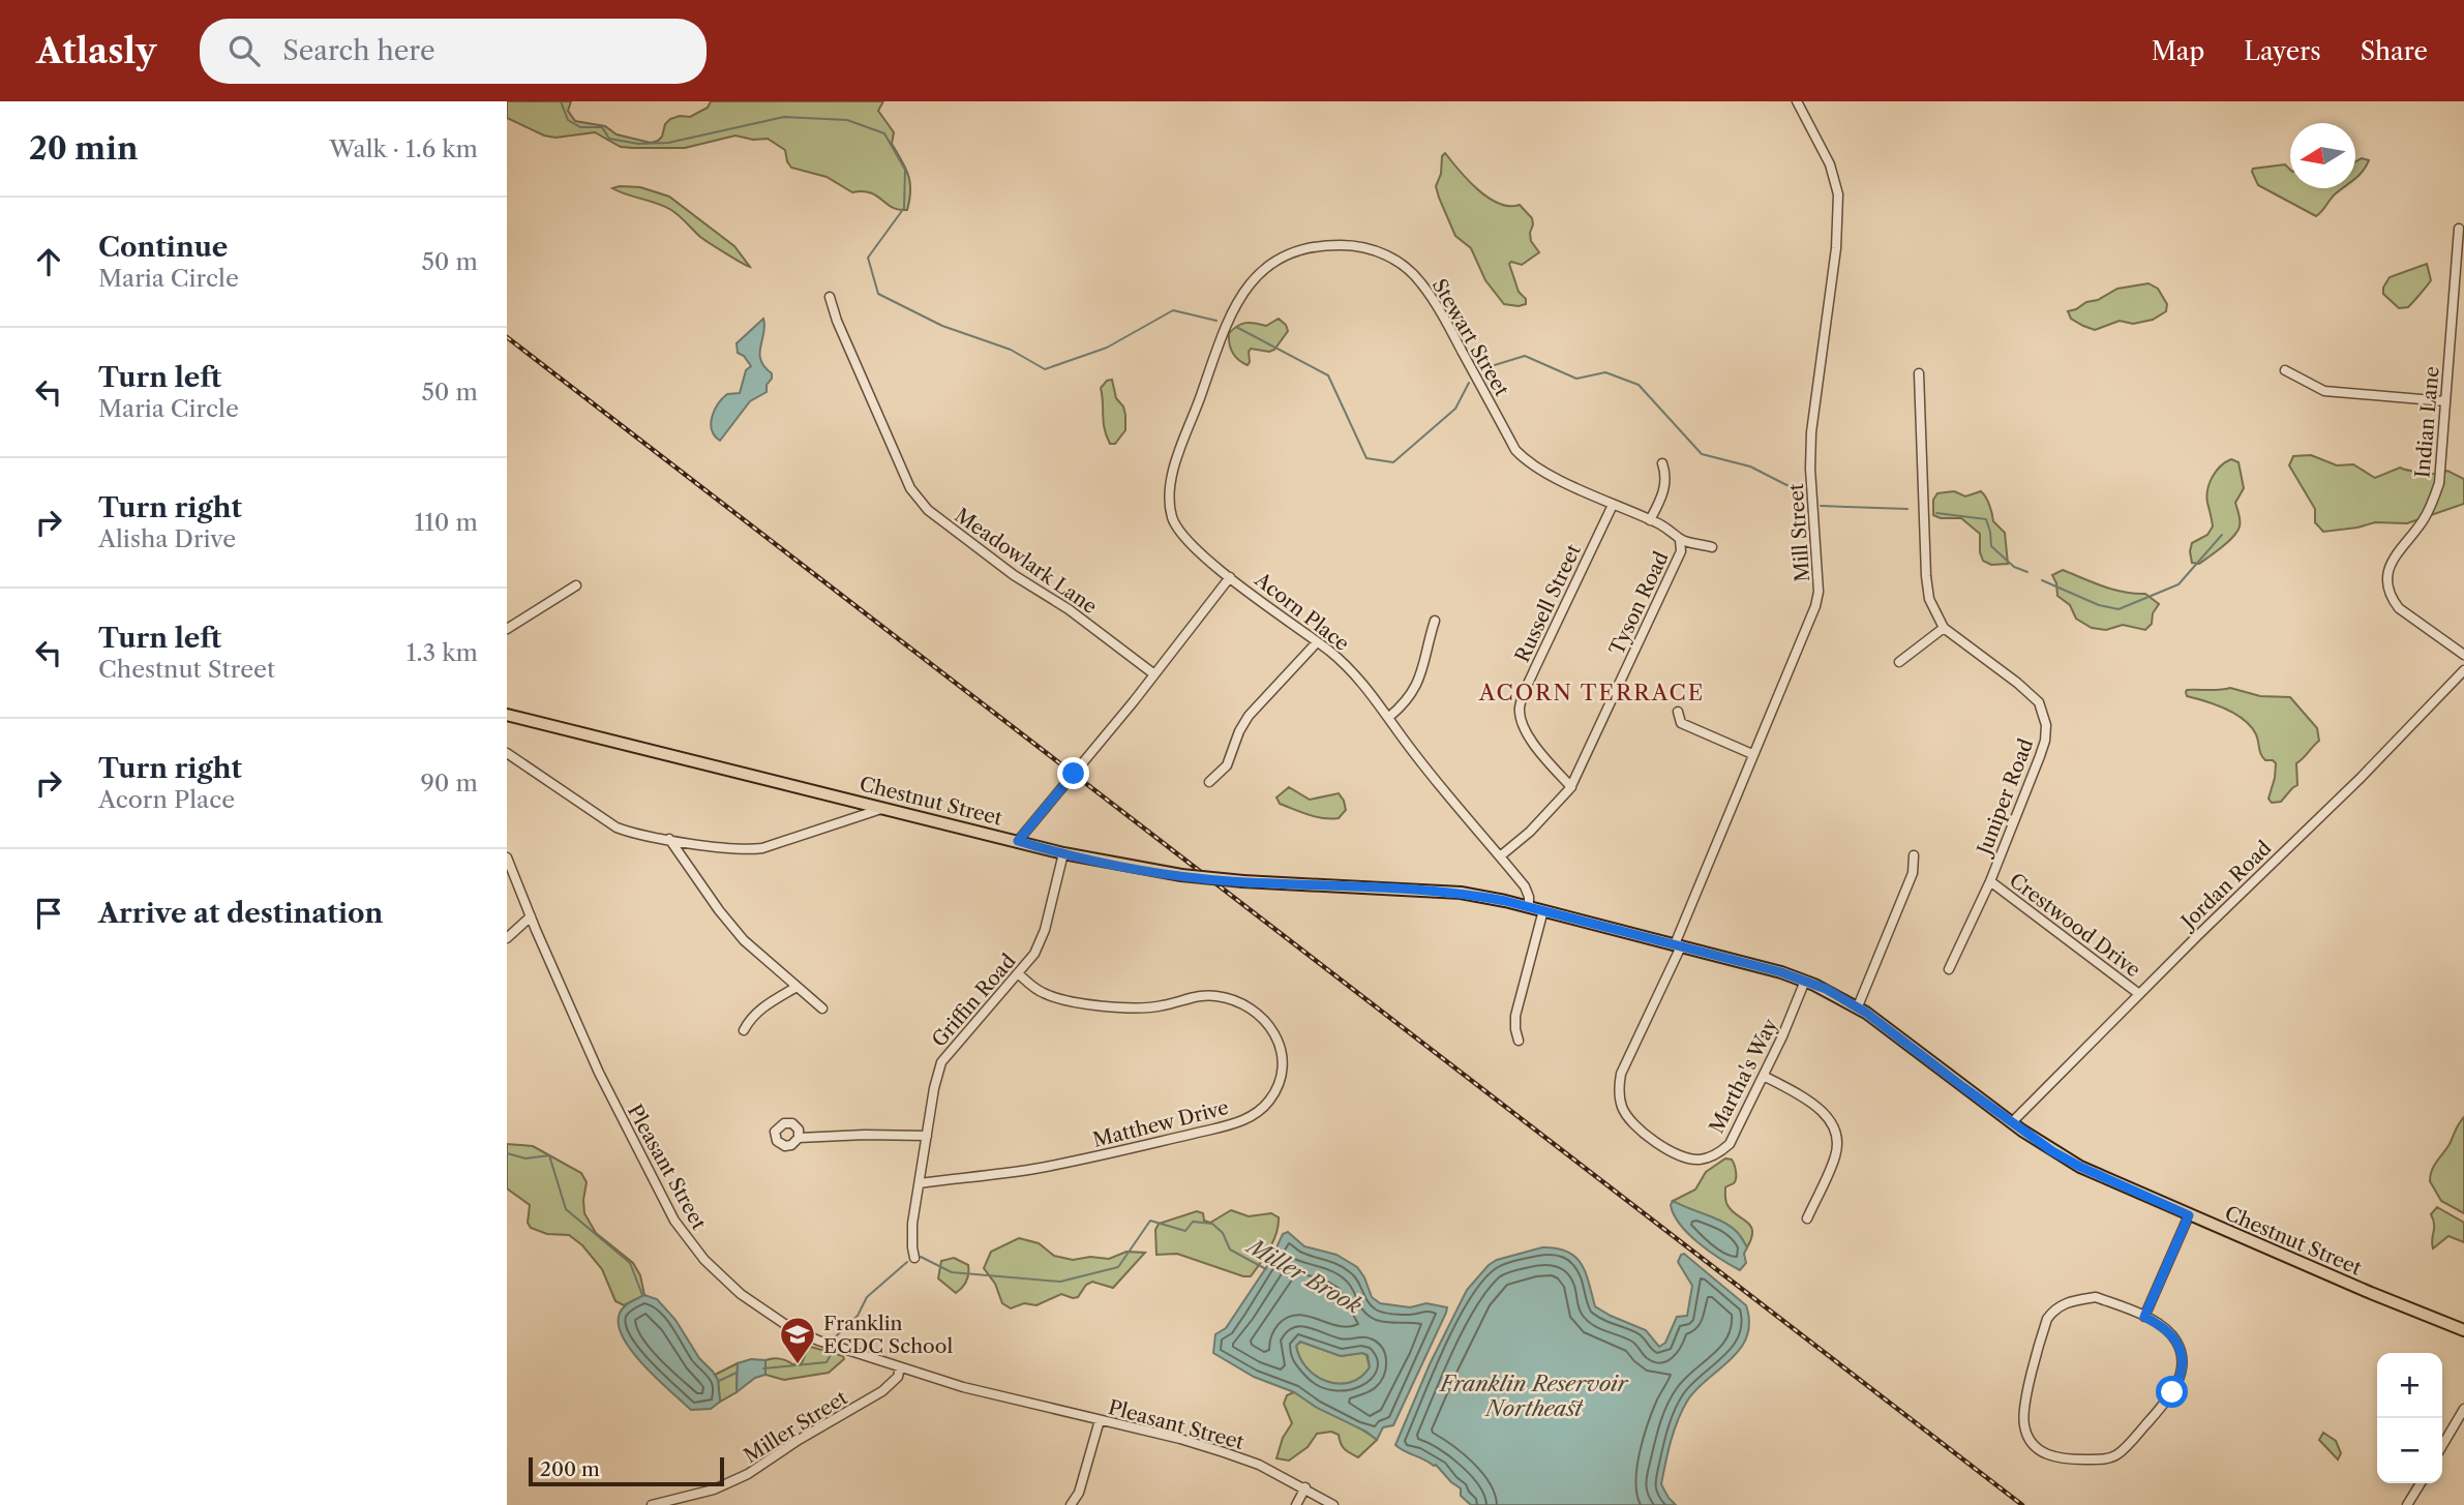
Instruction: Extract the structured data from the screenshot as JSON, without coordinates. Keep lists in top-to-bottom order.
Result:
{
  "streets": {
    "main road": ["Chestnut Street"],
    "street": [
      "Stewart Street",
      "Indian Lane",
      "Mill Street",
      "Meadowlark Lane",
      "Russell Street",
      "Tyson Road",
      "Acorn Place",
      "Juniper Road",
      "Jordan Road",
      "Crestwood Drive",
      "Griffin Road",
      "Martha's Way",
      "Matthew Drive",
      "Pleasant Street",
      "Miller Street"
    ]
  },
  "crossings": [
    ["Stewart Street", "Russell Street"],
    ["Stewart Street", "Tyson Road"],
    ["Stewart Street", "Acorn Place"],
    ["Mill Street", "Chestnut Street"],
    ["Mill Street", "Martha's Way"],
    ["Meadowlark Lane", "Acorn Place"],
    ["Russell Street", "Tyson Road"],
    ["Tyson Road", "Acorn Place"],
    ["Acorn Place", "Chestnut Street"],
    ["Juniper Road", "Crestwood Drive"],
    ["Chestnut Street", "Jordan Road"],
    ["Chestnut Street", "Griffin Road"],
    ["Chestnut Street", "Martha's Way"],
    ["Jordan Road", "Crestwood Drive"],
    ["Griffin Road", "Matthew Drive"],
    ["Pleasant Street", "Miller Street"]
  ],
  "districts": ["ACORN TERRACE"],
  "water": ["Miller Brook", "Franklin Reservoir Northeast"],
  "places": {
    "school or university": ["Franklin ECDC School"]
  },
  "scale_bar": "200 m",
  "north": "left",
  "page": {
    "header": "Atlasly",
    "search": "Search here",
    "nav": ["Map", "Layers", "Share"],
    "heading": ["20 min", "Walk · 1.6 km"],
    "list": [
      ["Continue", "Maria Circle", "50 m"],
      ["Turn left", "Maria Circle", "50 m"],
      ["Turn right", "Alisha Drive", "110 m"],
      ["Turn left", "Chestnut Street", "1.3 km"],
      ["Turn right", "Acorn Place", "90 m"],
      "Arrive at destination"
    ],
    "map_buttons": ["+", "−"],
    "scale": "200 m"
  }
}
